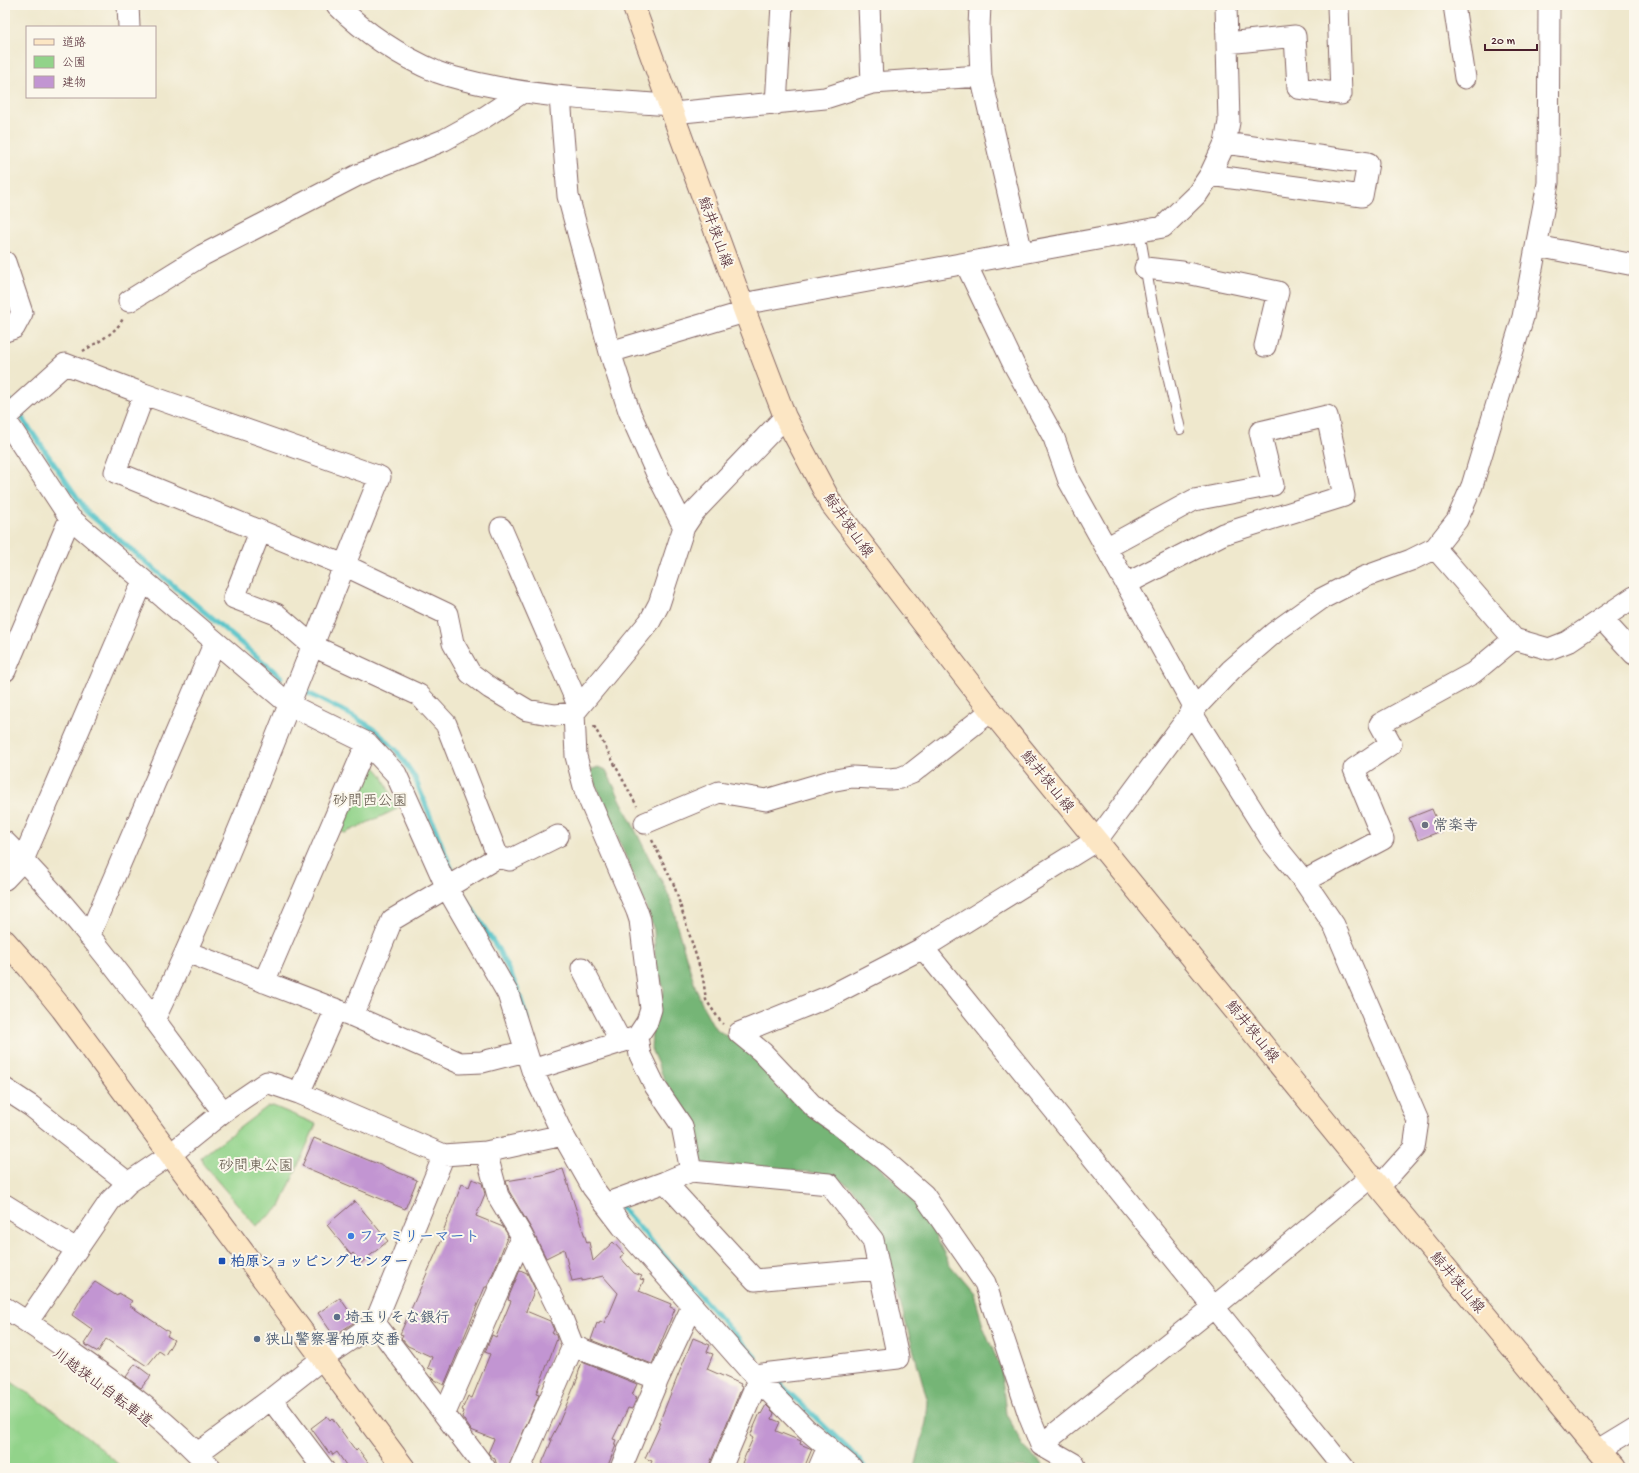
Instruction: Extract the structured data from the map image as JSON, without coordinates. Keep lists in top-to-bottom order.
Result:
{
  "streets": {
    "main road": ["鯨井狭山線"]
  },
  "parks": ["砂間西公園", "砂間東公園"],
  "places": {
    "other": [
      "常楽寺",
      "ファミリーマート",
      "埼玉りそな銀行",
      "狭山警察署柏原交番"
    ],
    "transit": ["柏原ショッピングセンター"]
  },
  "legend": ["道路", "公園", "建物"],
  "scale_bar": "20 m"
}
